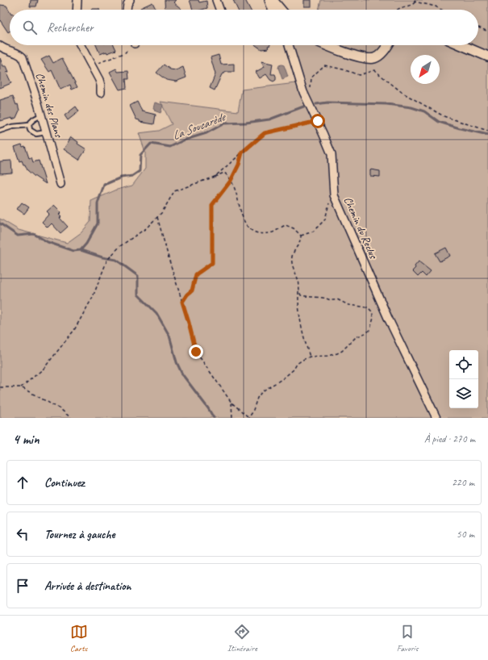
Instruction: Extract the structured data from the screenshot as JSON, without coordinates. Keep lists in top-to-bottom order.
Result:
{
  "streets": {
    "street": ["Chemin des Plans", "Chemin du Reclus"]
  },
  "water": ["La Soucarède"],
  "north": "bottom left",
  "page": {
    "search": "Rechercher",
    "heading": ["4 min", "À pied · 270 m"],
    "list": [
      ["Continuez", "220 m"],
      ["Tournez à gauche", "50 m"],
      "Arrivée à destination"
    ],
    "nav": ["Carte", "Itinéraire", "Favoris"]
  }
}
